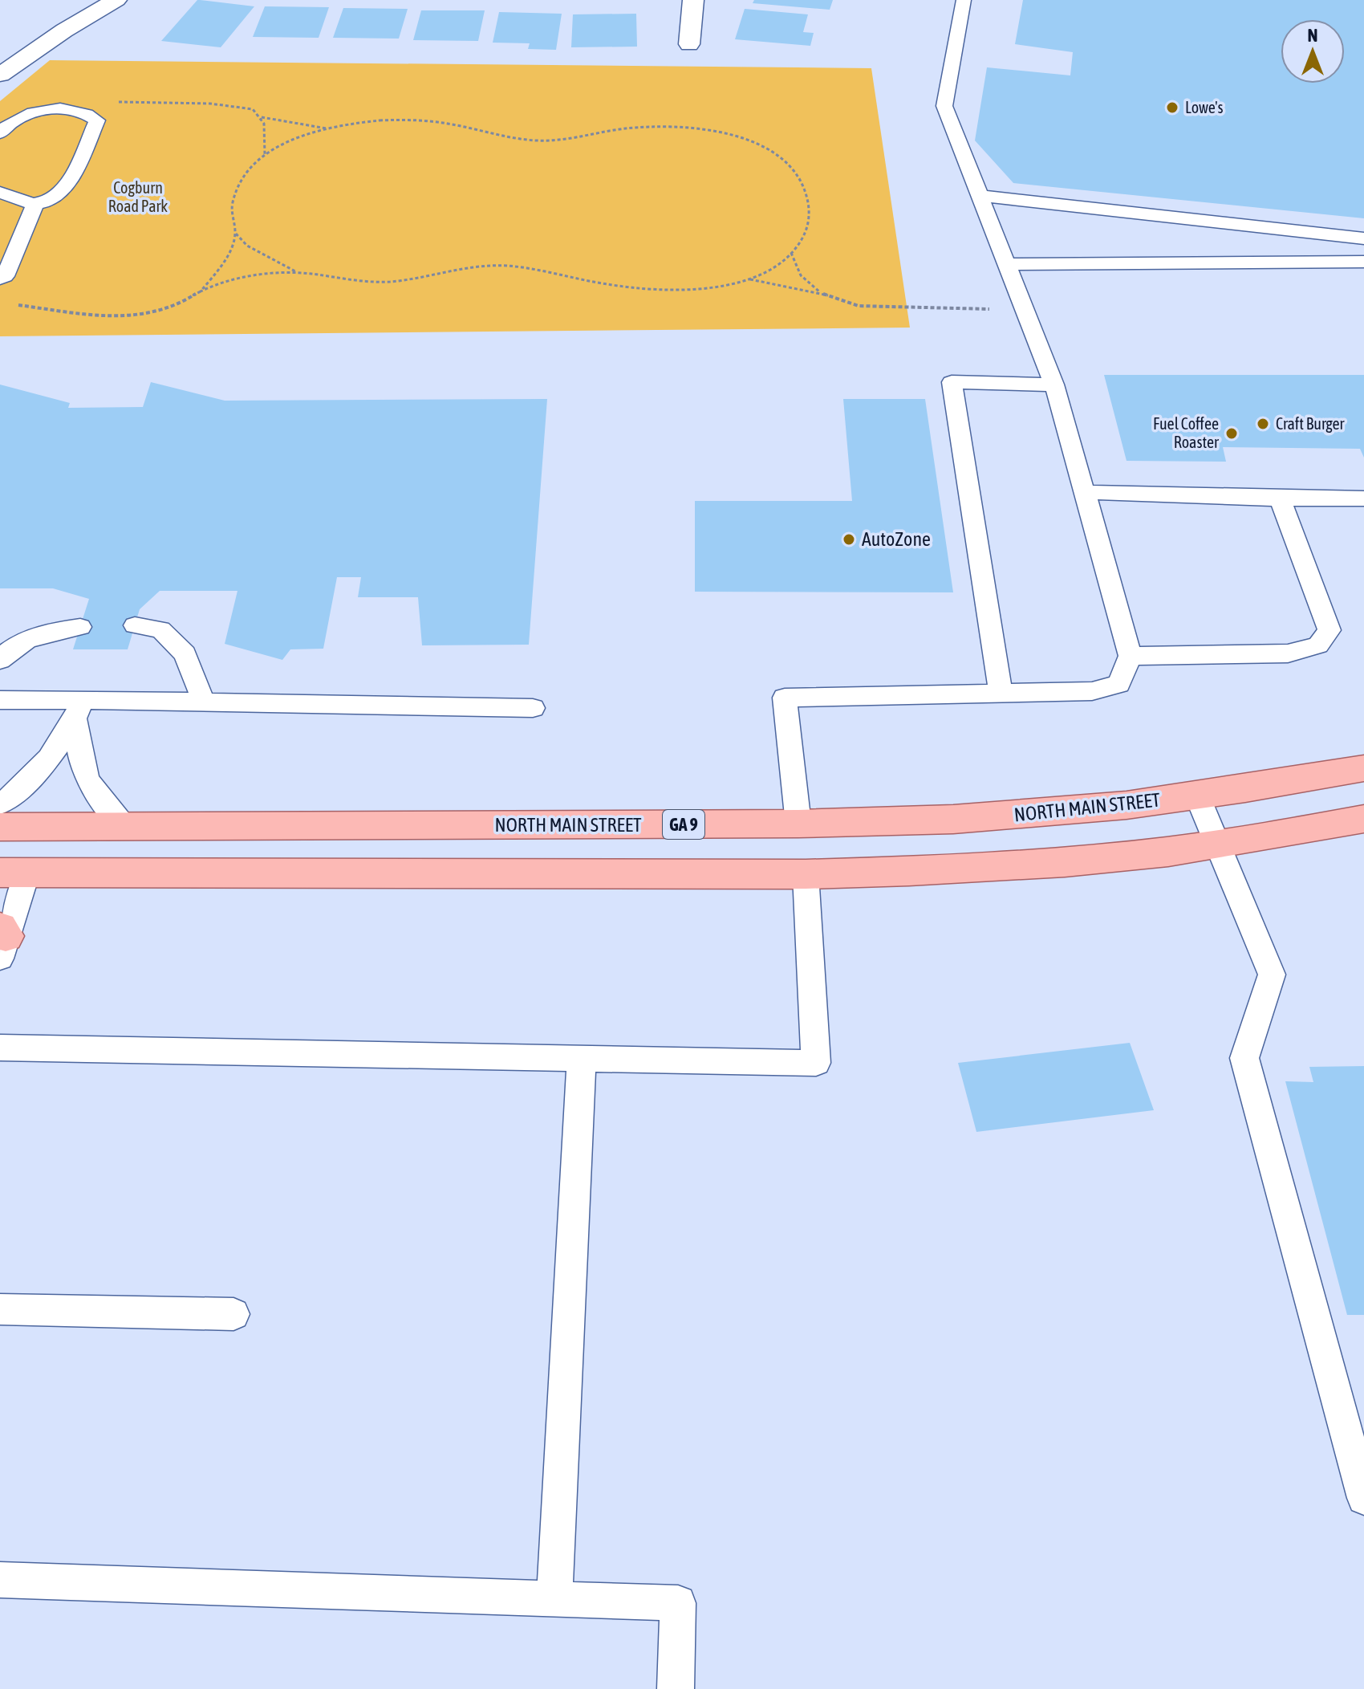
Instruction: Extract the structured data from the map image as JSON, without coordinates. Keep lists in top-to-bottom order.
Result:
{
  "streets": {
    "main road": ["NORTH MAIN STREET", "GA 9"]
  },
  "parks": ["Cogburn Road Park"],
  "places": [
    "Lowe's",
    "Craft Burger",
    "Fuel Coffee Roaster",
    "AutoZone"
  ],
  "north": "top"
}
